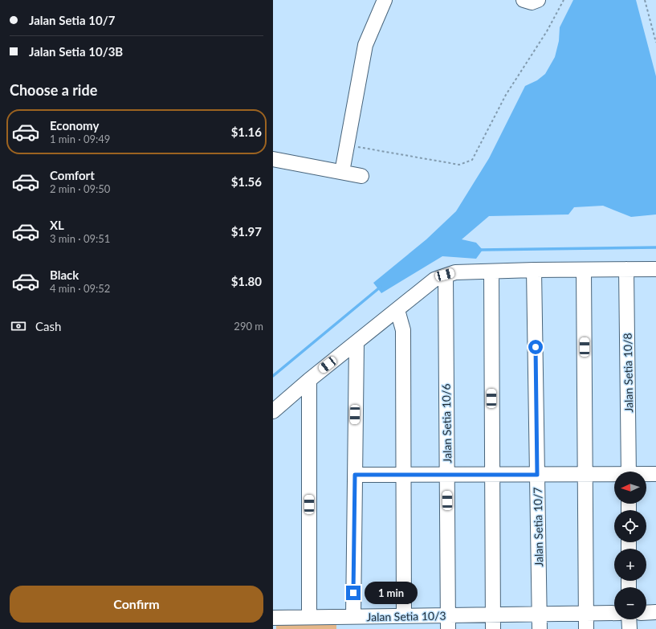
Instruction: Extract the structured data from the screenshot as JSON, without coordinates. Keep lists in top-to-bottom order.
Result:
{
  "streets": {
    "street": [
      "Jalan Setia 10/8",
      "Jalan Setia 10/6",
      "Jalan Setia 10/7",
      "Jalan Setia 10/3"
    ]
  },
  "crossings": [
    ["Jalan Setia 10/6", "Jalan Setia 10/3"],
    ["Jalan Setia 10/7", "Jalan Setia 10/3"]
  ],
  "north": "left",
  "page": {
    "banner": ["Jalan Setia 10/7", "Jalan Setia 10/3B"],
    "heading": "Choose a ride",
    "list": [
      {
        "name": "Economy",
        "note": "1 min · 09:49",
        "value": "$1.16"
      },
      {
        "name": "Comfort",
        "note": "2 min · 09:50",
        "value": "$1.56"
      },
      {
        "name": "XL",
        "note": "3 min · 09:51",
        "value": "$1.97"
      },
      {
        "name": "Black",
        "note": "4 min · 09:52",
        "value": "$1.80"
      }
    ],
    "pay": ["Cash", "290 m"],
    "map_buttons": ["+", "−"],
    "buttons": "Confirm",
    "bubble": "1 min"
  }
}
